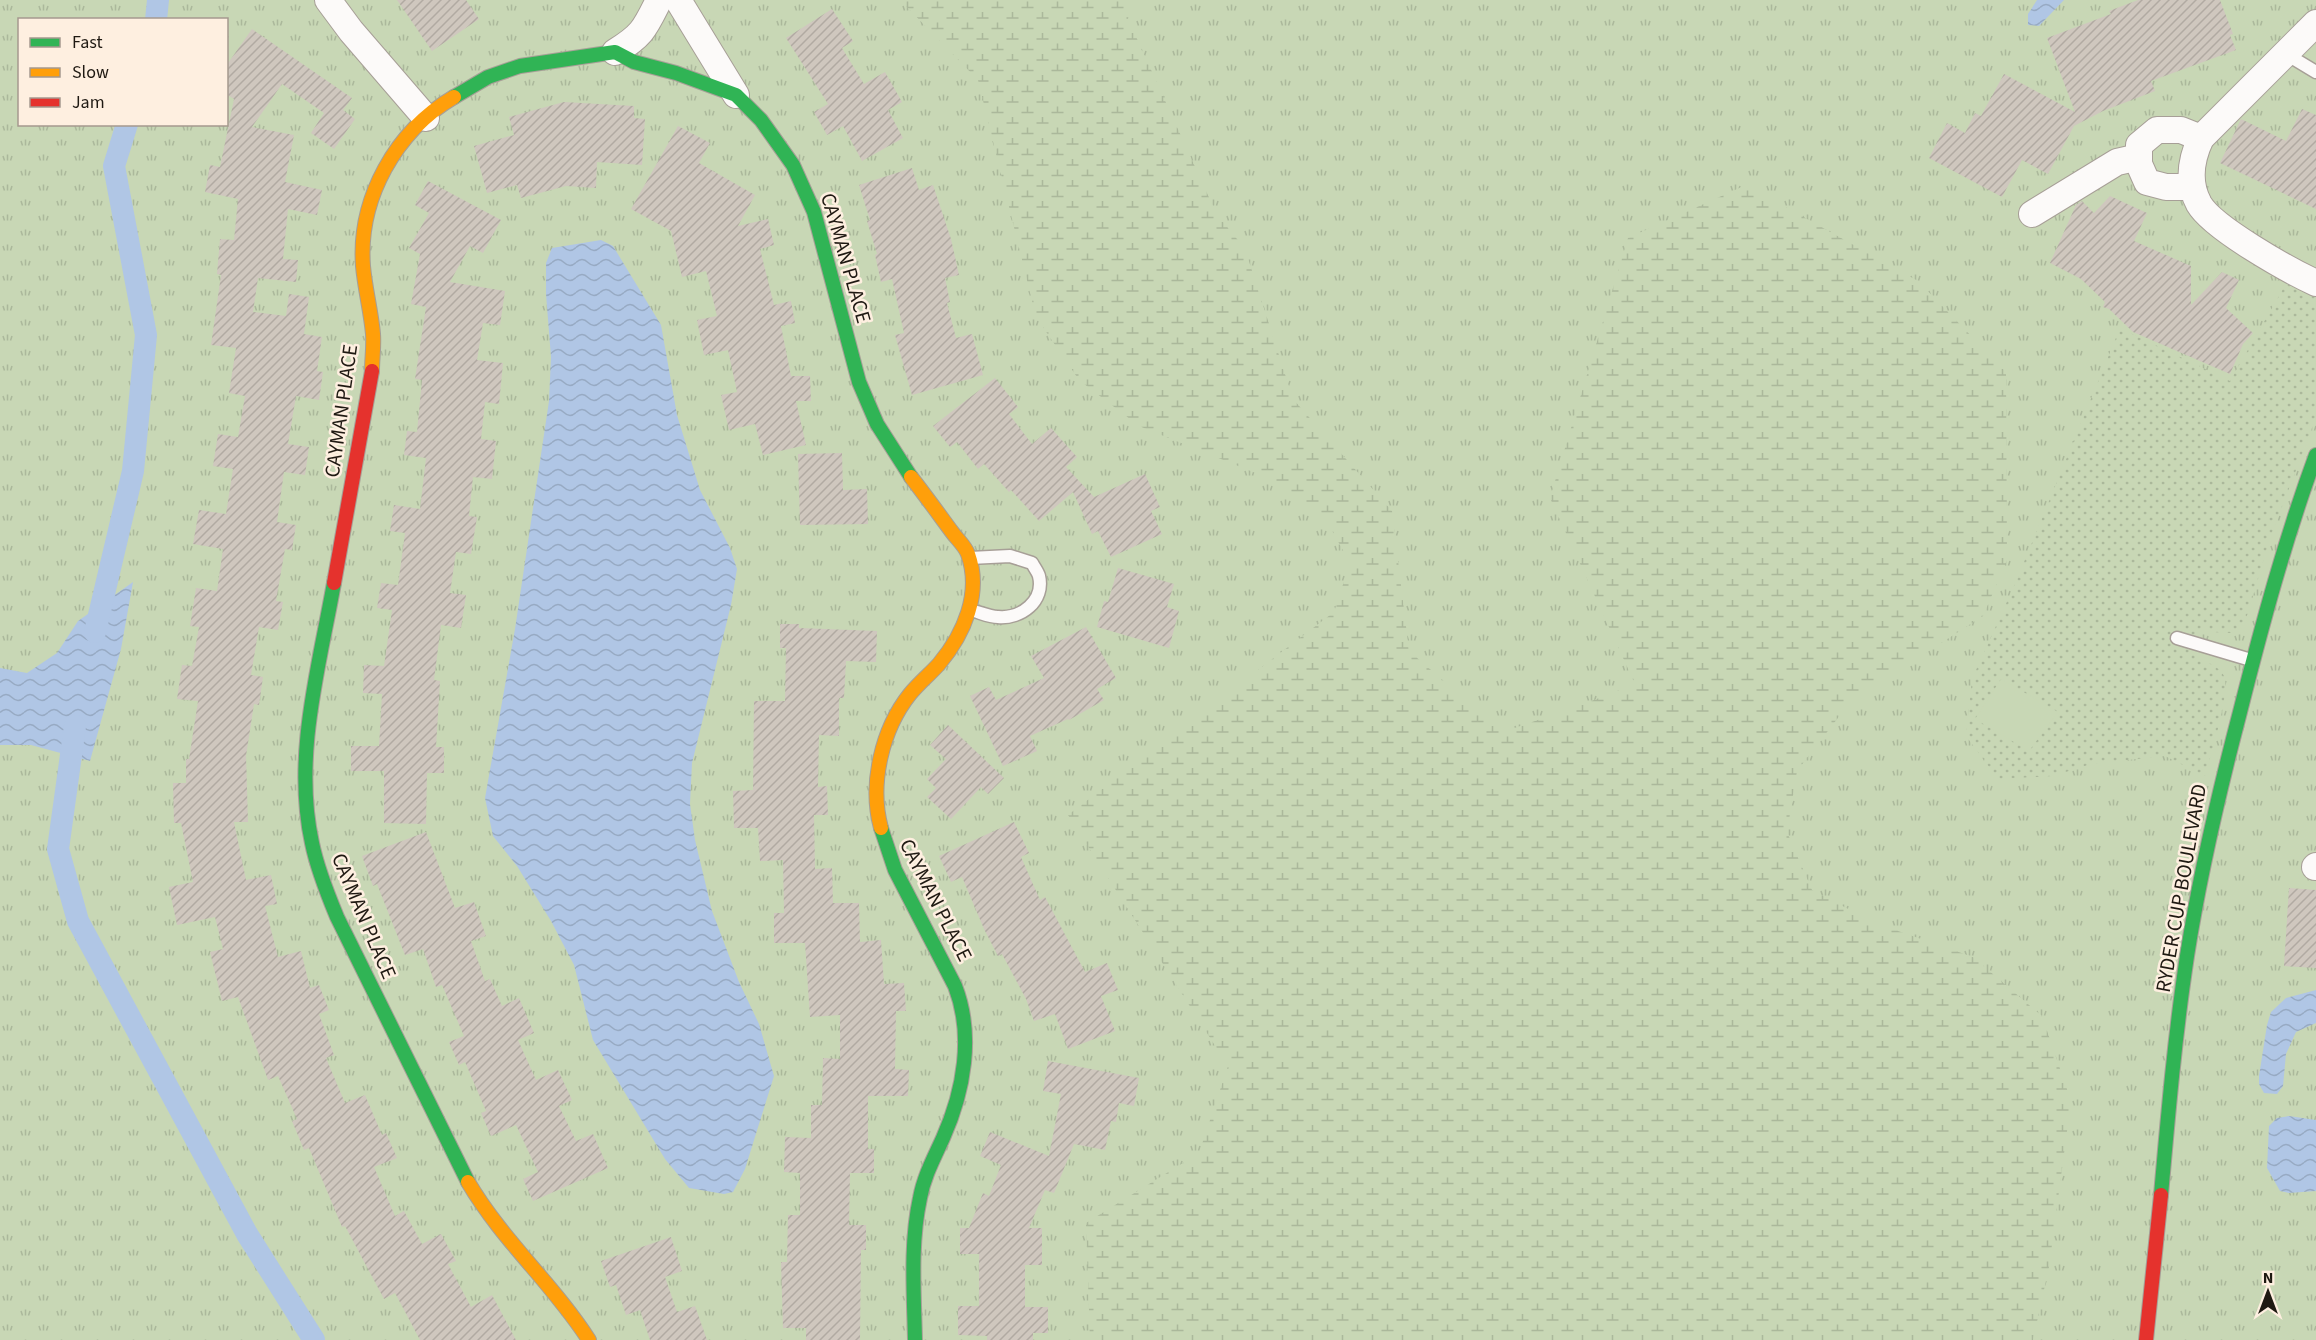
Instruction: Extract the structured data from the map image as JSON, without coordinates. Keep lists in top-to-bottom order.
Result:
{
  "streets": {
    "street": ["CAYMAN PLACE", "RYDER CUP BOULEVARD"]
  },
  "legend": ["Fast", "Slow", "Jam"],
  "north": "top"
}
